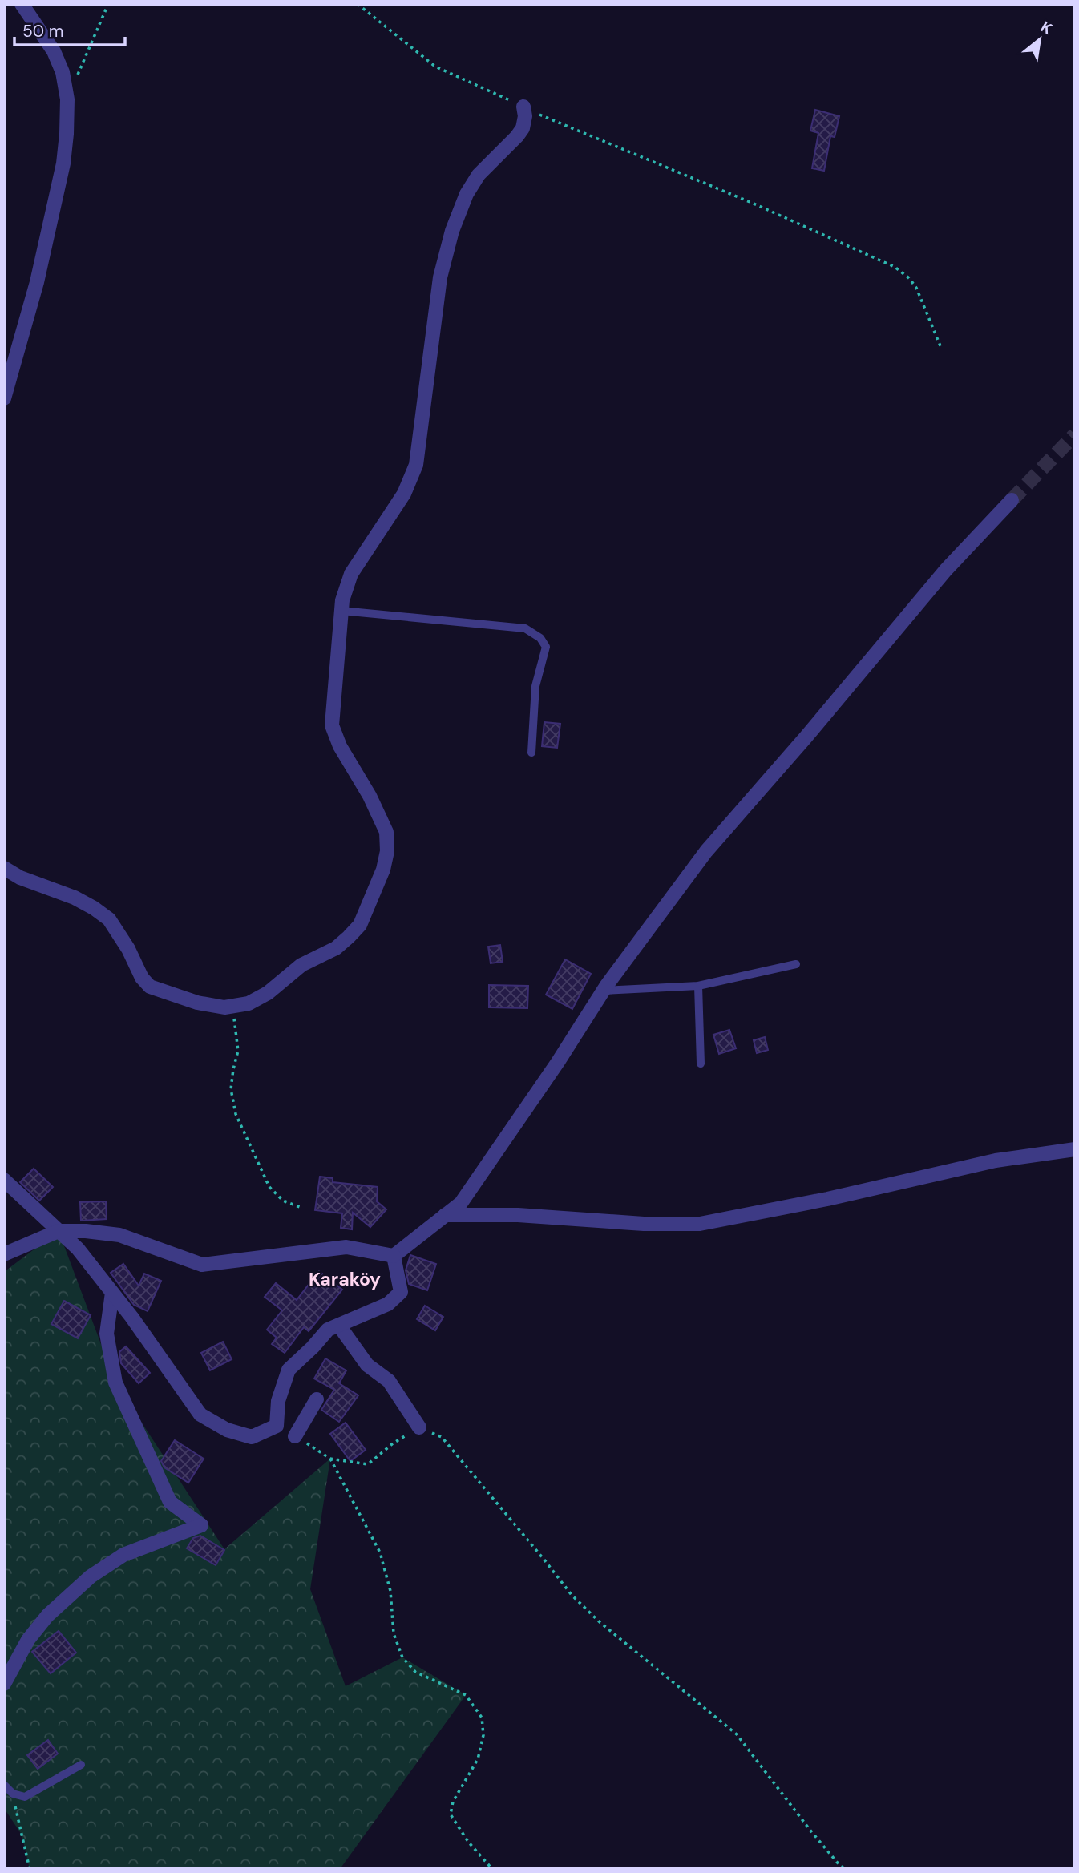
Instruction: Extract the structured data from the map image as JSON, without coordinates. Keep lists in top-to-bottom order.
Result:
{
  "districts": ["Karaköy"],
  "scale_bar": "50 m",
  "north": "top right"
}
